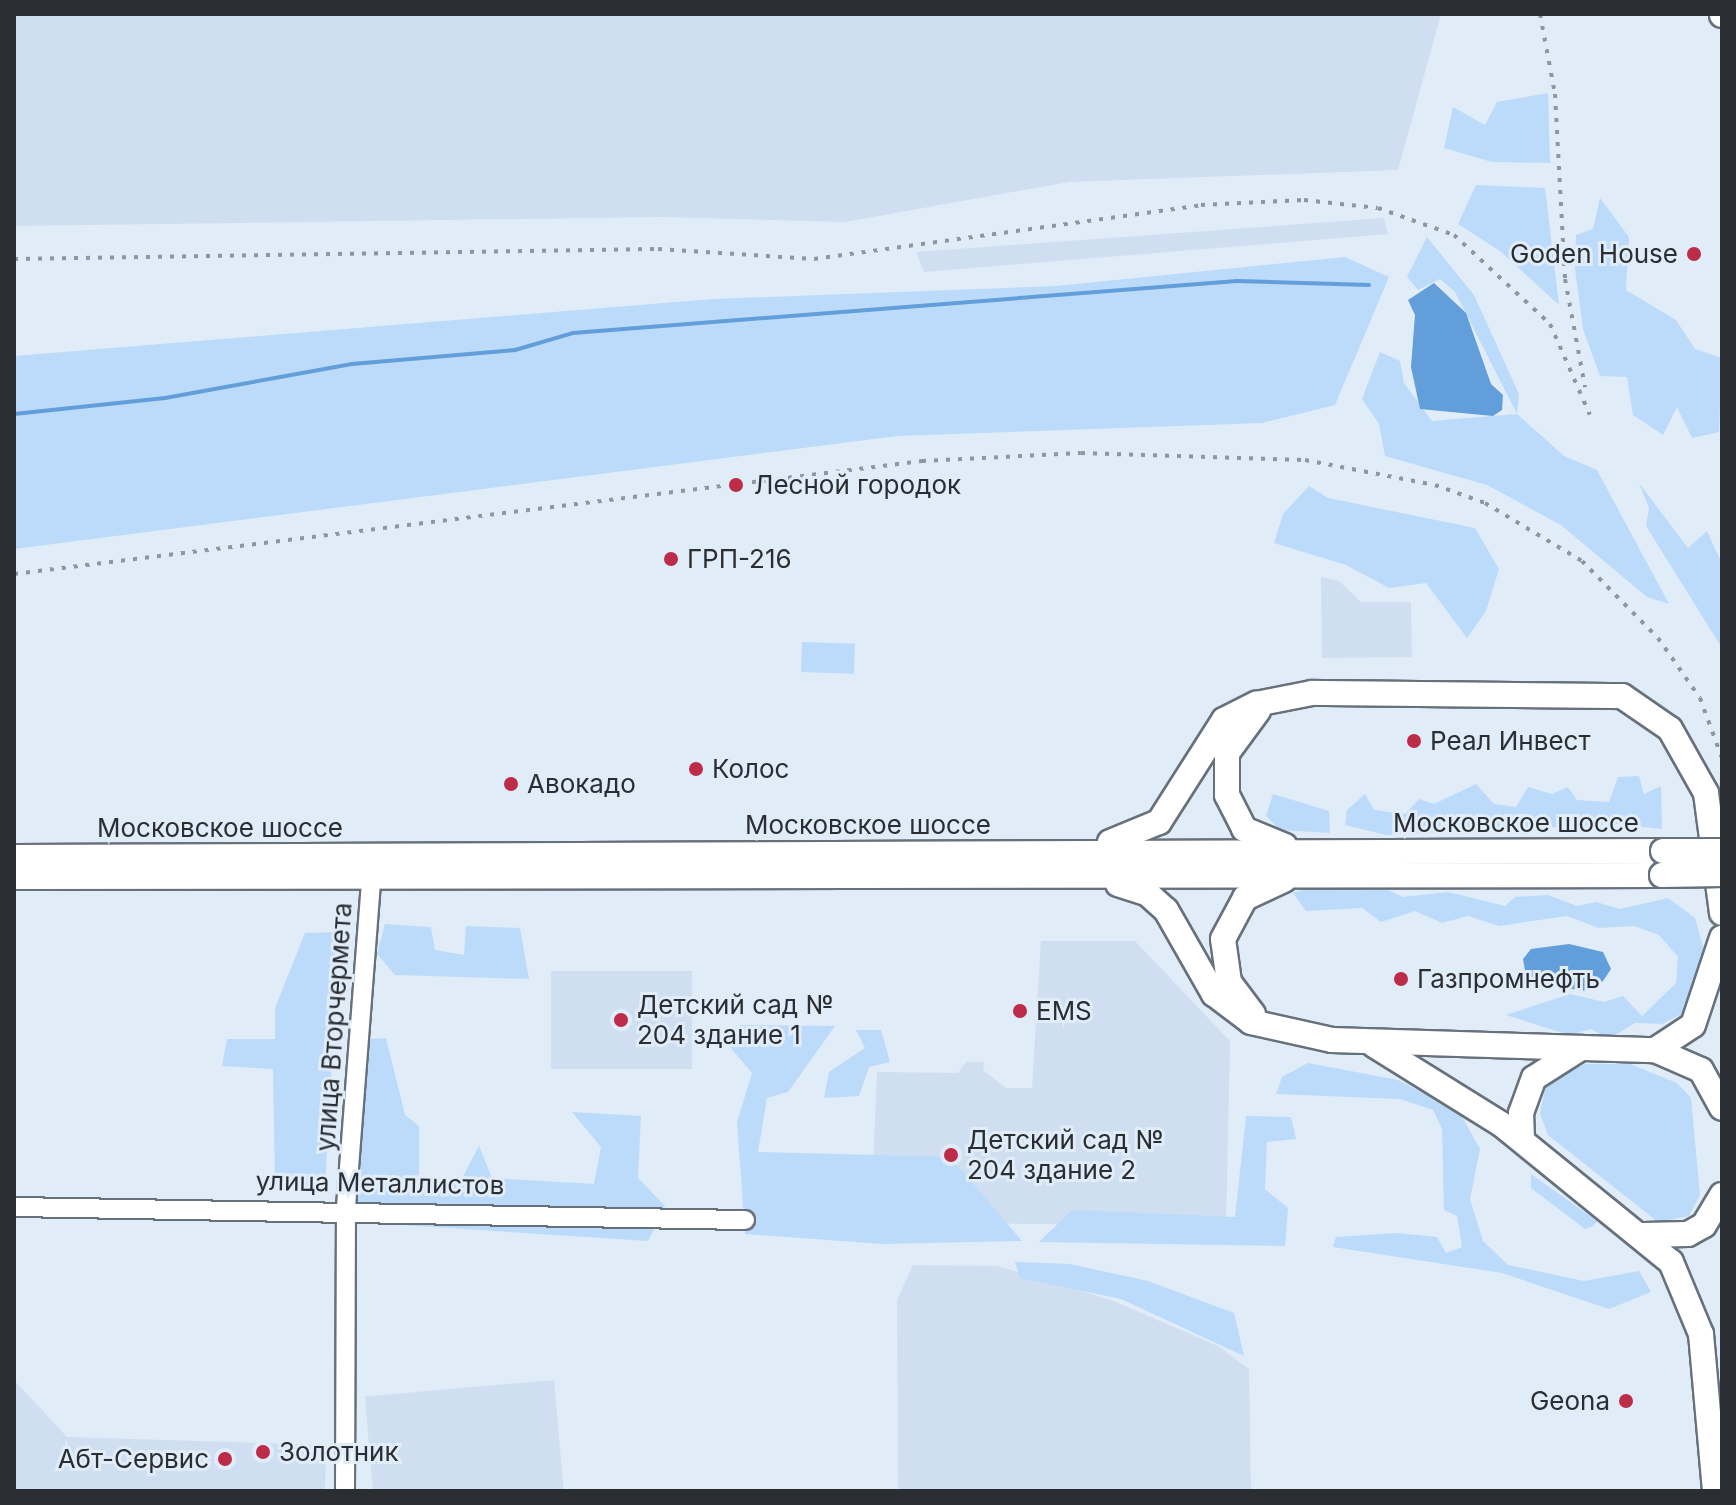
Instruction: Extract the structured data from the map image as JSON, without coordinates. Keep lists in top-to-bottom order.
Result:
{
  "streets": {
    "main road": ["Московское шоссе"],
    "street": ["улица Вторчермета", "улица Металлистов"]
  },
  "crossings": [
    ["Московское шоссе", "улица Вторчермета"],
    ["улица Вторчермета", "улица Металлистов"]
  ],
  "places": [
    "Goden House",
    "Лесной городок",
    "ГРП-216",
    "Реал Инвест",
    "Колос",
    "Авокадо",
    "Газпромнефть",
    "EMS",
    "Детский сад № 204 здание 1",
    "Детский сад № 204 здание 2",
    "Geona",
    "Золотник",
    "Абт-Сервис"
  ]
}
